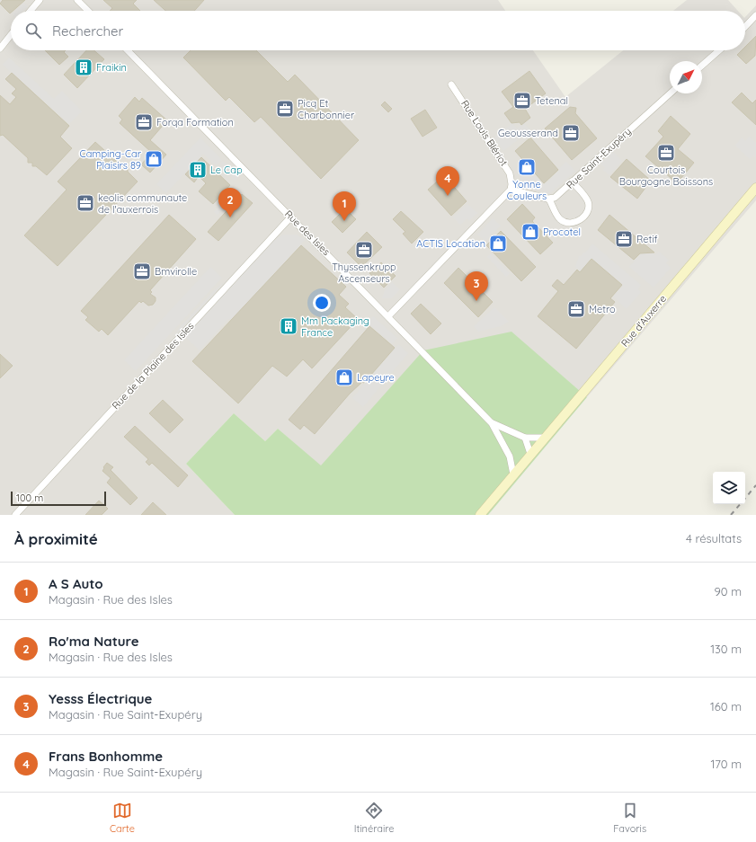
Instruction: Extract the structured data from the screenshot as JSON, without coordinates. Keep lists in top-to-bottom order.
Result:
{
  "streets": {
    "main road": ["Rue d'Auxerre"],
    "street": [
      "Rue Louis Blériot",
      "Rue Saint-Exupéry",
      "Rue des Isles",
      "Rue de la Plaine des Isles"
    ]
  },
  "crossings": [
    ["Rue des Isles", "Rue d'Auxerre"],
    ["Rue des Isles", "Rue de la Plaine des Isles"]
  ],
  "places": {
    "building": ["Fraikin", "Le Cap", "Mm Packaging France"],
    "office": [
      "Tetenal",
      "Picq Et Charbonnier",
      "Forqa Formation",
      "Geousserand",
      "Courtois Bourgogne Boissons",
      "keolis communaute de l'auxerrois",
      "Retif",
      "Thyssenkrupp Ascenseurs",
      "Bmvirolle",
      "Metro"
    ],
    "shop": [
      "Camping-Car Plaisirs 89",
      "Yonne Couleurs",
      "Procotel",
      "ACTIS Location",
      "Lapeyre"
    ]
  },
  "scale_bar": "100 m",
  "north": "top right",
  "page": {
    "search": "Rechercher",
    "pins": [
      "4",
      "2",
      "1",
      "3"
    ],
    "scale": "100 m",
    "heading": ["À proximité", "4 résultats"],
    "list": [
      {
        "mark": "1",
        "name": "A S Auto",
        "note": "Magasin · Rue des Isles",
        "value": "90 m"
      },
      {
        "mark": "2",
        "name": "Ro'ma Nature",
        "note": "Magasin · Rue des Isles",
        "value": "130 m"
      },
      {
        "mark": "3",
        "name": "Yesss Électrique",
        "note": "Magasin · Rue Saint-Exupéry",
        "value": "160 m"
      },
      {
        "mark": "4",
        "name": "Frans Bonhomme",
        "note": "Magasin · Rue Saint-Exupéry",
        "value": "170 m"
      }
    ],
    "nav": ["Carte", "Itinéraire", "Favoris"]
  }
}
